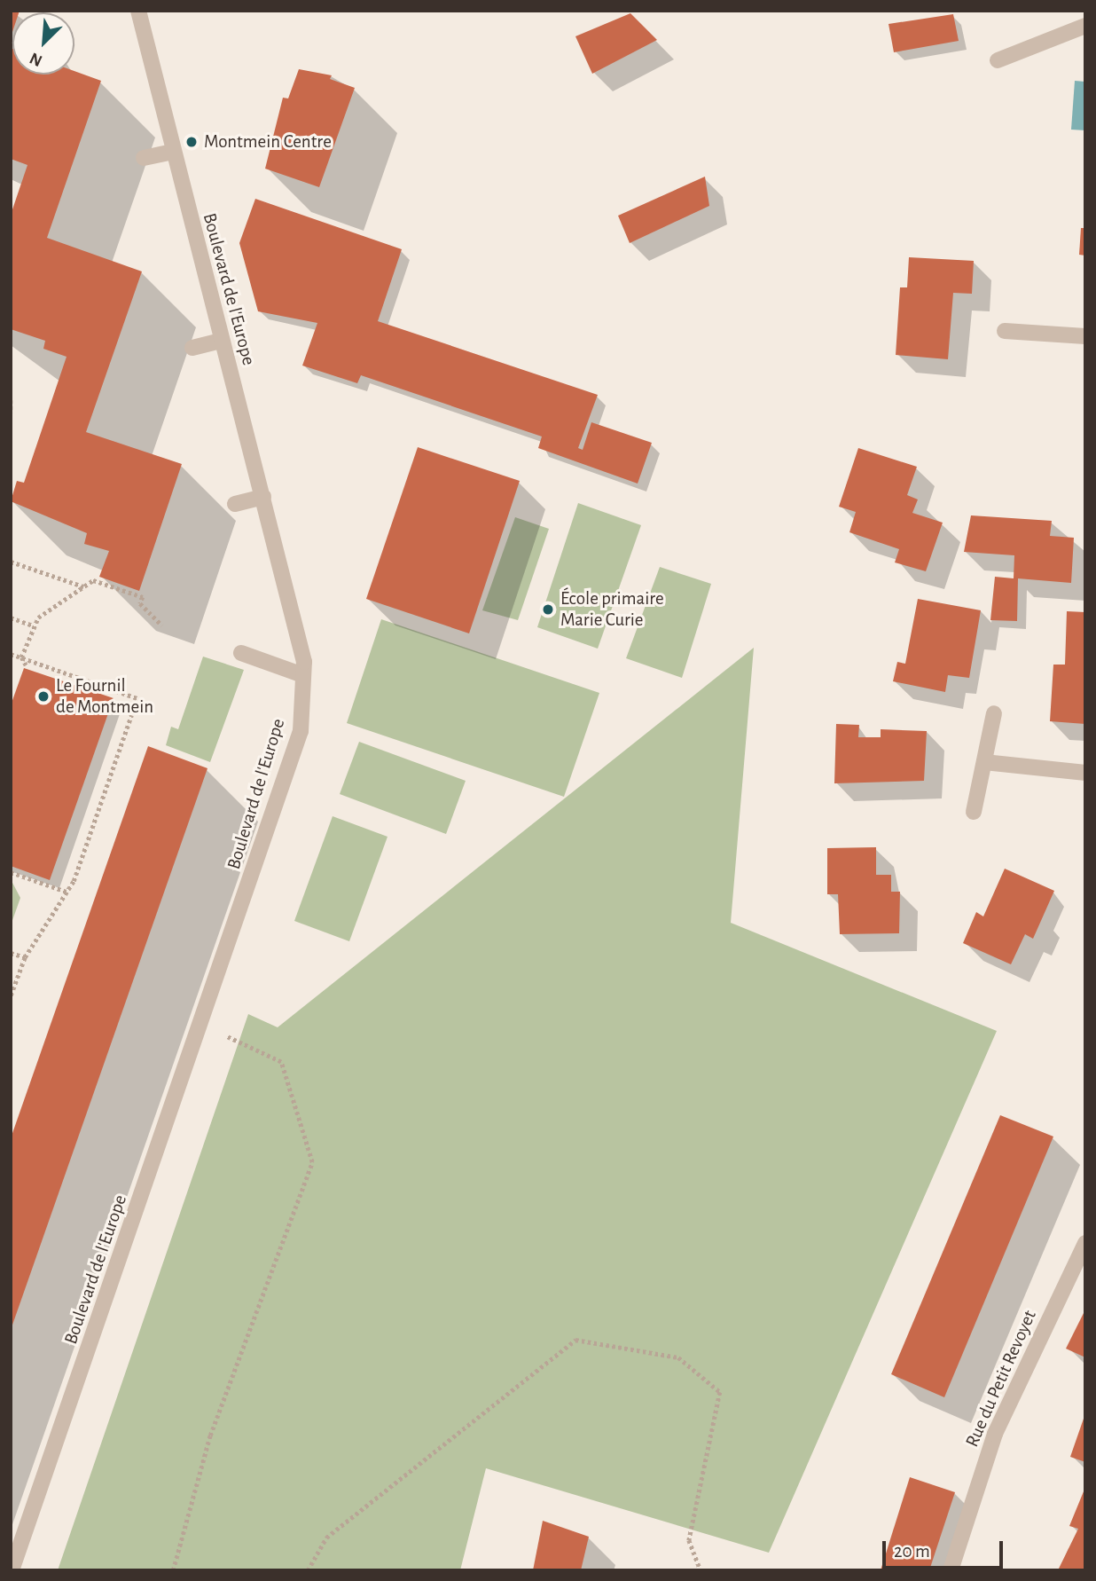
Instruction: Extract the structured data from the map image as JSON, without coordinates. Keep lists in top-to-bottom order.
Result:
{
  "streets": {
    "street": ["Boulevard de l'Europe", "Rue du Petit Revoyet"]
  },
  "places": ["Montmein Centre", "École primaire Marie Curie", "Le Fournil de Montmein"],
  "scale_bar": "20 m",
  "north": "bottom left"
}
